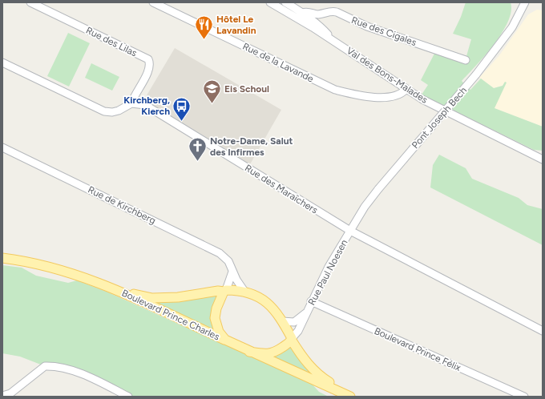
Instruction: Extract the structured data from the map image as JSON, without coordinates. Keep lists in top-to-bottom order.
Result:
{
  "streets": {
    "main road": ["Boulevard Prince Charles"],
    "street": [
      "Rue des Cigales",
      "Rue des Lilas",
      "Rue de la Lavande",
      "Val des Bons-Malades",
      "Pont Joseph Bech",
      "Rue des Maraîchers",
      "Rue de Kirchberg",
      "Rue Paul Noesen",
      "Boulevard Prince Félix"
    ]
  },
  "crossings": [
    ["Rue des Cigales", "Val des Bons-Malades"],
    ["Rue des Lilas", "Rue des Maraîchers"],
    ["Rue de la Lavande", "Val des Bons-Malades"],
    ["Pont Joseph Bech", "Rue des Maraîchers"],
    ["Pont Joseph Bech", "Rue Paul Noesen"],
    ["Rue des Maraîchers", "Rue Paul Noesen"],
    ["Rue de Kirchberg", "Rue Paul Noesen"],
    ["Rue de Kirchberg", "Boulevard Prince Charles"],
    ["Rue Paul Noesen", "Boulevard Prince Charles"],
    ["Rue Paul Noesen", "Boulevard Prince Félix"]
  ],
  "places": {
    "restaurant": ["Hôtel Le Lavandin"],
    "school or university": ["Eis Schoul"],
    "bus stop": ["Kirchberg, Kierch"],
    "church": ["Notre-Dame, Salut des Infirmes"]
  }
}
